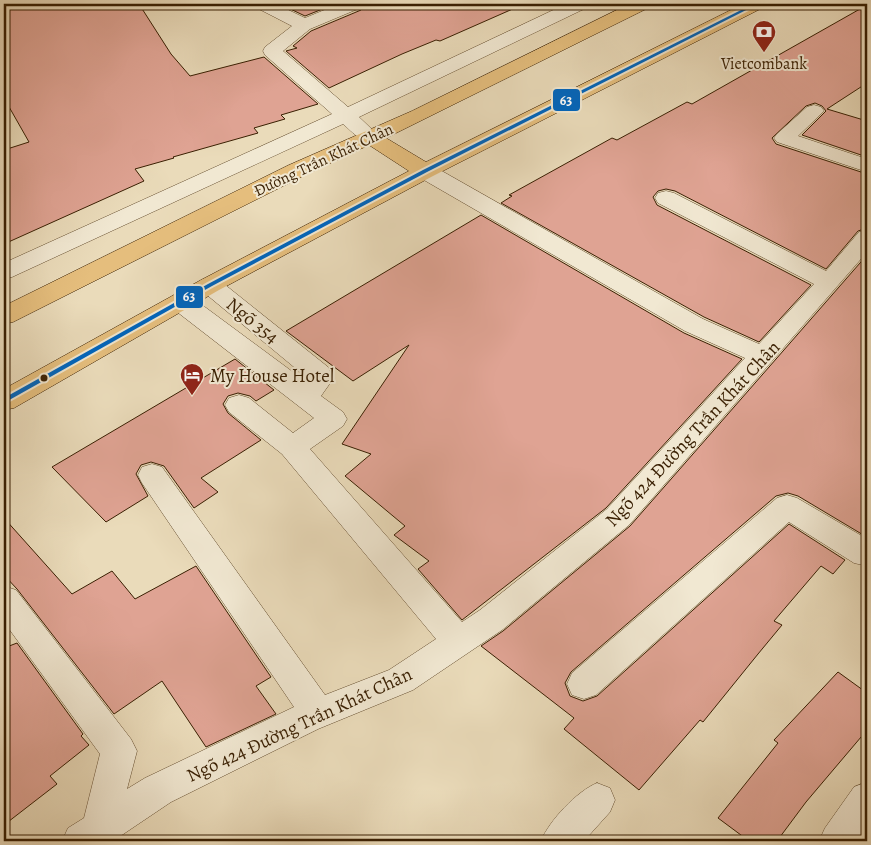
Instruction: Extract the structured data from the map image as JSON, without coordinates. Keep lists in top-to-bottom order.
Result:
{
  "streets": {
    "main road": ["Đường Trần Khát Chân"],
    "street": ["Ngõ 354", "Ngõ 424 Đường Trần Khát Chân"]
  },
  "places": {
    "bank": ["Vietcombank"],
    "hotel": ["My House Hotel"]
  },
  "lines": ["transit line 63"]
}
